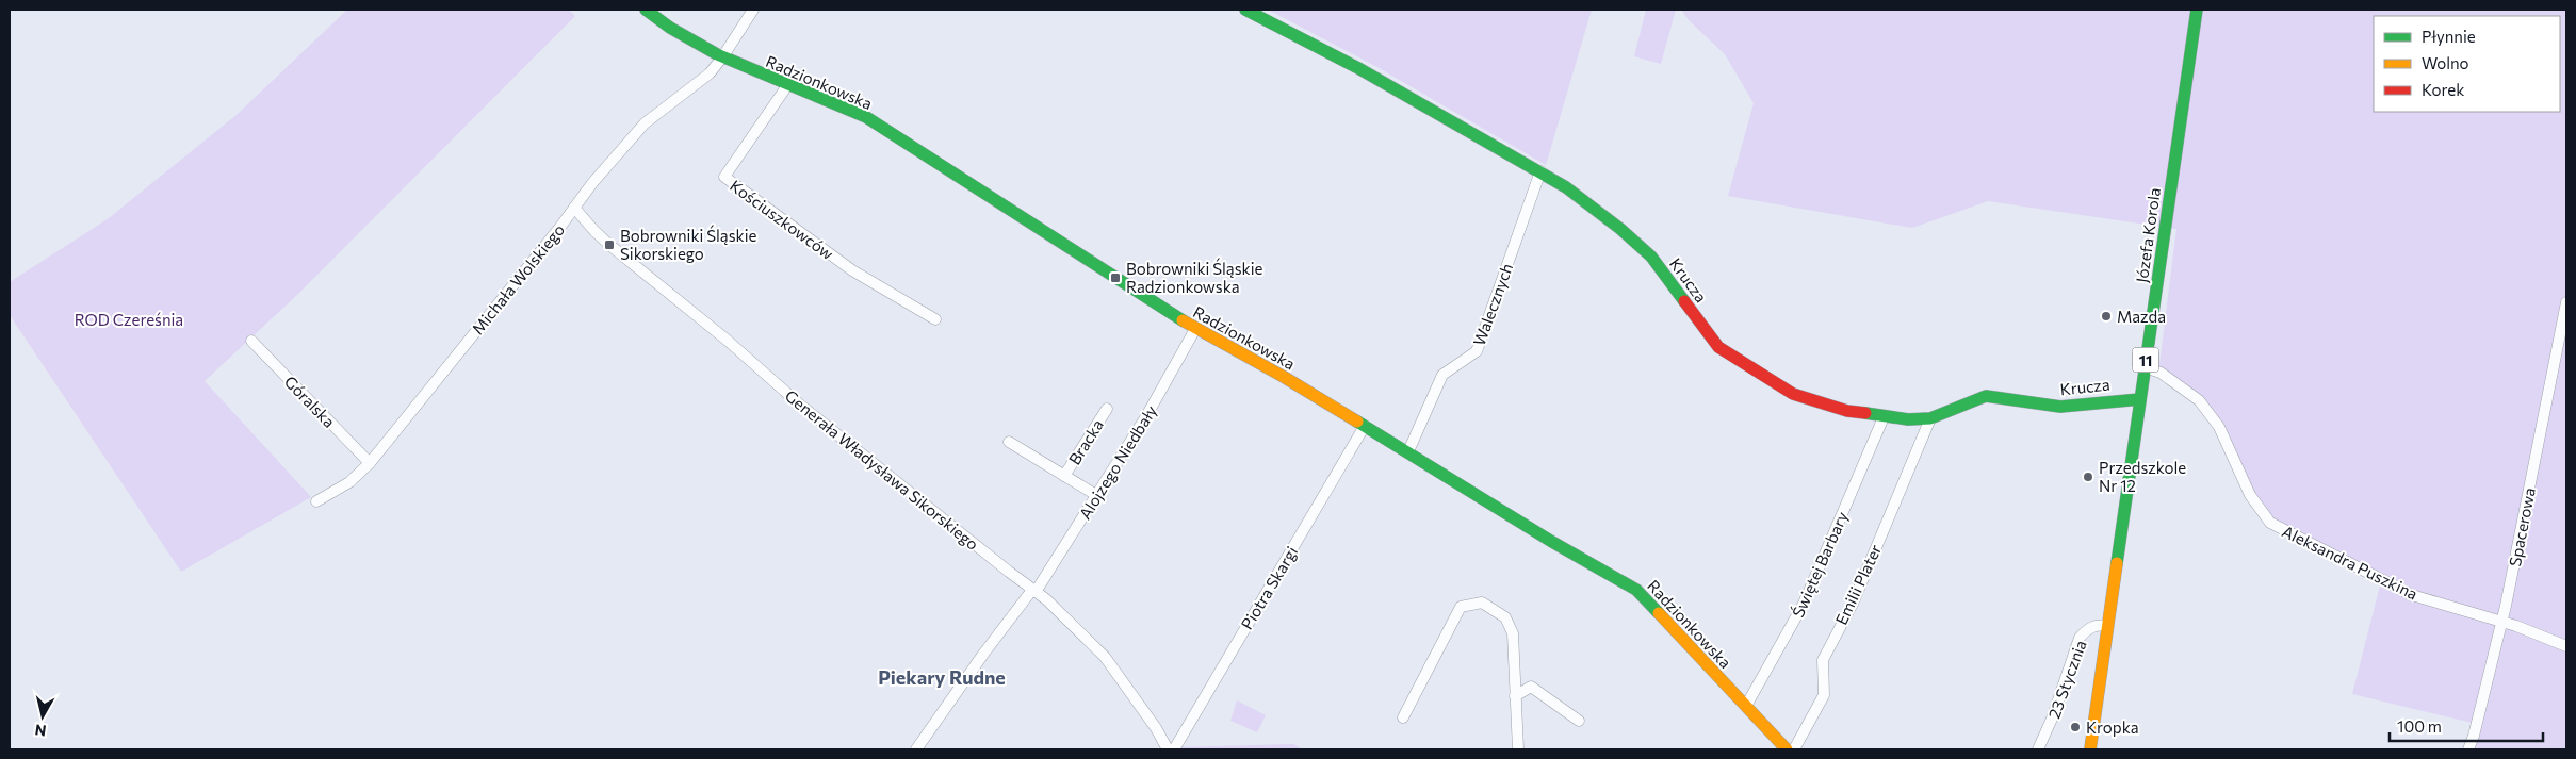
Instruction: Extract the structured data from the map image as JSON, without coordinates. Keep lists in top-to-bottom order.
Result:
{
  "streets": {
    "main road": [
      "Radzionkowska",
      "Józefa Korola",
      "Krucza",
      "11"
    ],
    "street": [
      "Kościuszkowców",
      "Michała Wolskiego",
      "Walecznych",
      "Góralska",
      "Bracka",
      "Alojzego Niedbały",
      "Generała Władysława Sikorskiego",
      "Spacerowa",
      "Aleksandra Puszkina",
      "Świętej Barbary",
      "Emilii Plater",
      "Piotra Skargi",
      "23 Stycznia"
    ]
  },
  "crossings": [
    ["Radzionkowska", "Kościuszkowców"],
    ["Radzionkowska", "Michała Wolskiego"],
    ["Radzionkowska", "Walecznych"],
    ["Radzionkowska", "Alojzego Niedbały"],
    ["Radzionkowska", "Świętej Barbary"],
    ["Radzionkowska", "Piotra Skargi"],
    ["Józefa Korola", "Krucza"],
    ["Józefa Korola", "Aleksandra Puszkina"],
    ["Józefa Korola", "23 Stycznia"],
    ["Michała Wolskiego", "Góralska"],
    ["Michała Wolskiego", "Generała Władysława Sikorskiego"],
    ["Krucza", "Walecznych"],
    ["Krucza", "Świętej Barbary"],
    ["Krucza", "Emilii Plater"],
    ["Bracka", "Alojzego Niedbały"],
    ["Alojzego Niedbały", "Generała Władysława Sikorskiego"],
    ["Spacerowa", "Aleksandra Puszkina"]
  ],
  "districts": ["Piekary Rudne"],
  "parks": ["ROD Czereśnia"],
  "places": {
    "transit": ["Bobrowniki Śląskie Sikorskiego", "Bobrowniki Śląskie Radzionkowska"],
    "other": ["Mazda", "Przedszkole Nr 12", "Kropka"]
  },
  "legend": ["Płynnie", "Wolno", "Korek"],
  "scale_bar": "100 m",
  "north": "bottom"
}
